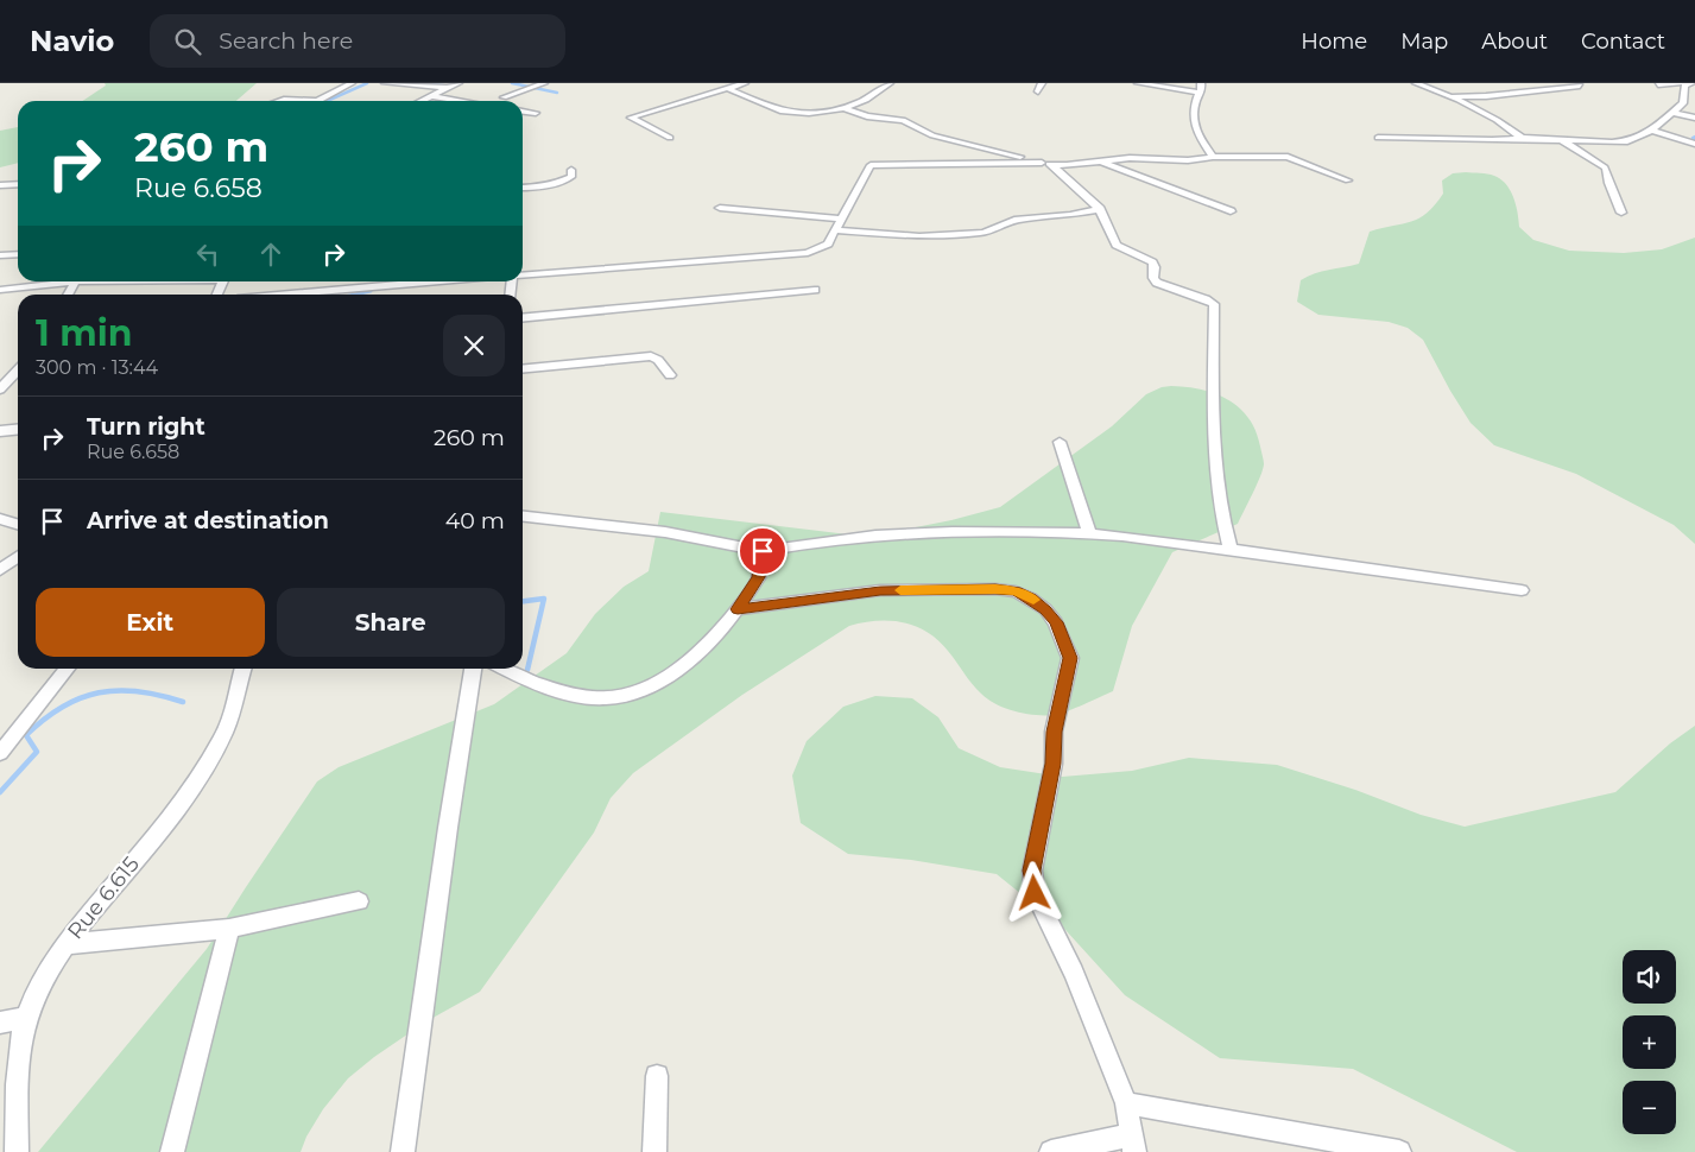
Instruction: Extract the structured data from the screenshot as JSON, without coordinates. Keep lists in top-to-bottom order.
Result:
{
  "streets": {
    "street": ["Rue 6.615"]
  },
  "page": {
    "header": "Navio",
    "search": "Search here",
    "nav": [
      "Home",
      "Map",
      "About",
      "Contact"
    ],
    "turn": ["260 m", "Rue 6.658"],
    "heading": ["1 min", "300 m · 13:44"],
    "list": [
      {
        "name": "Turn right",
        "note": "Rue 6.658",
        "value": "260 m"
      },
      {
        "name": "Arrive at destination",
        "value": "40 m"
      }
    ],
    "buttons": ["Exit", "Share"],
    "map_buttons": ["+", "−"]
  }
}
